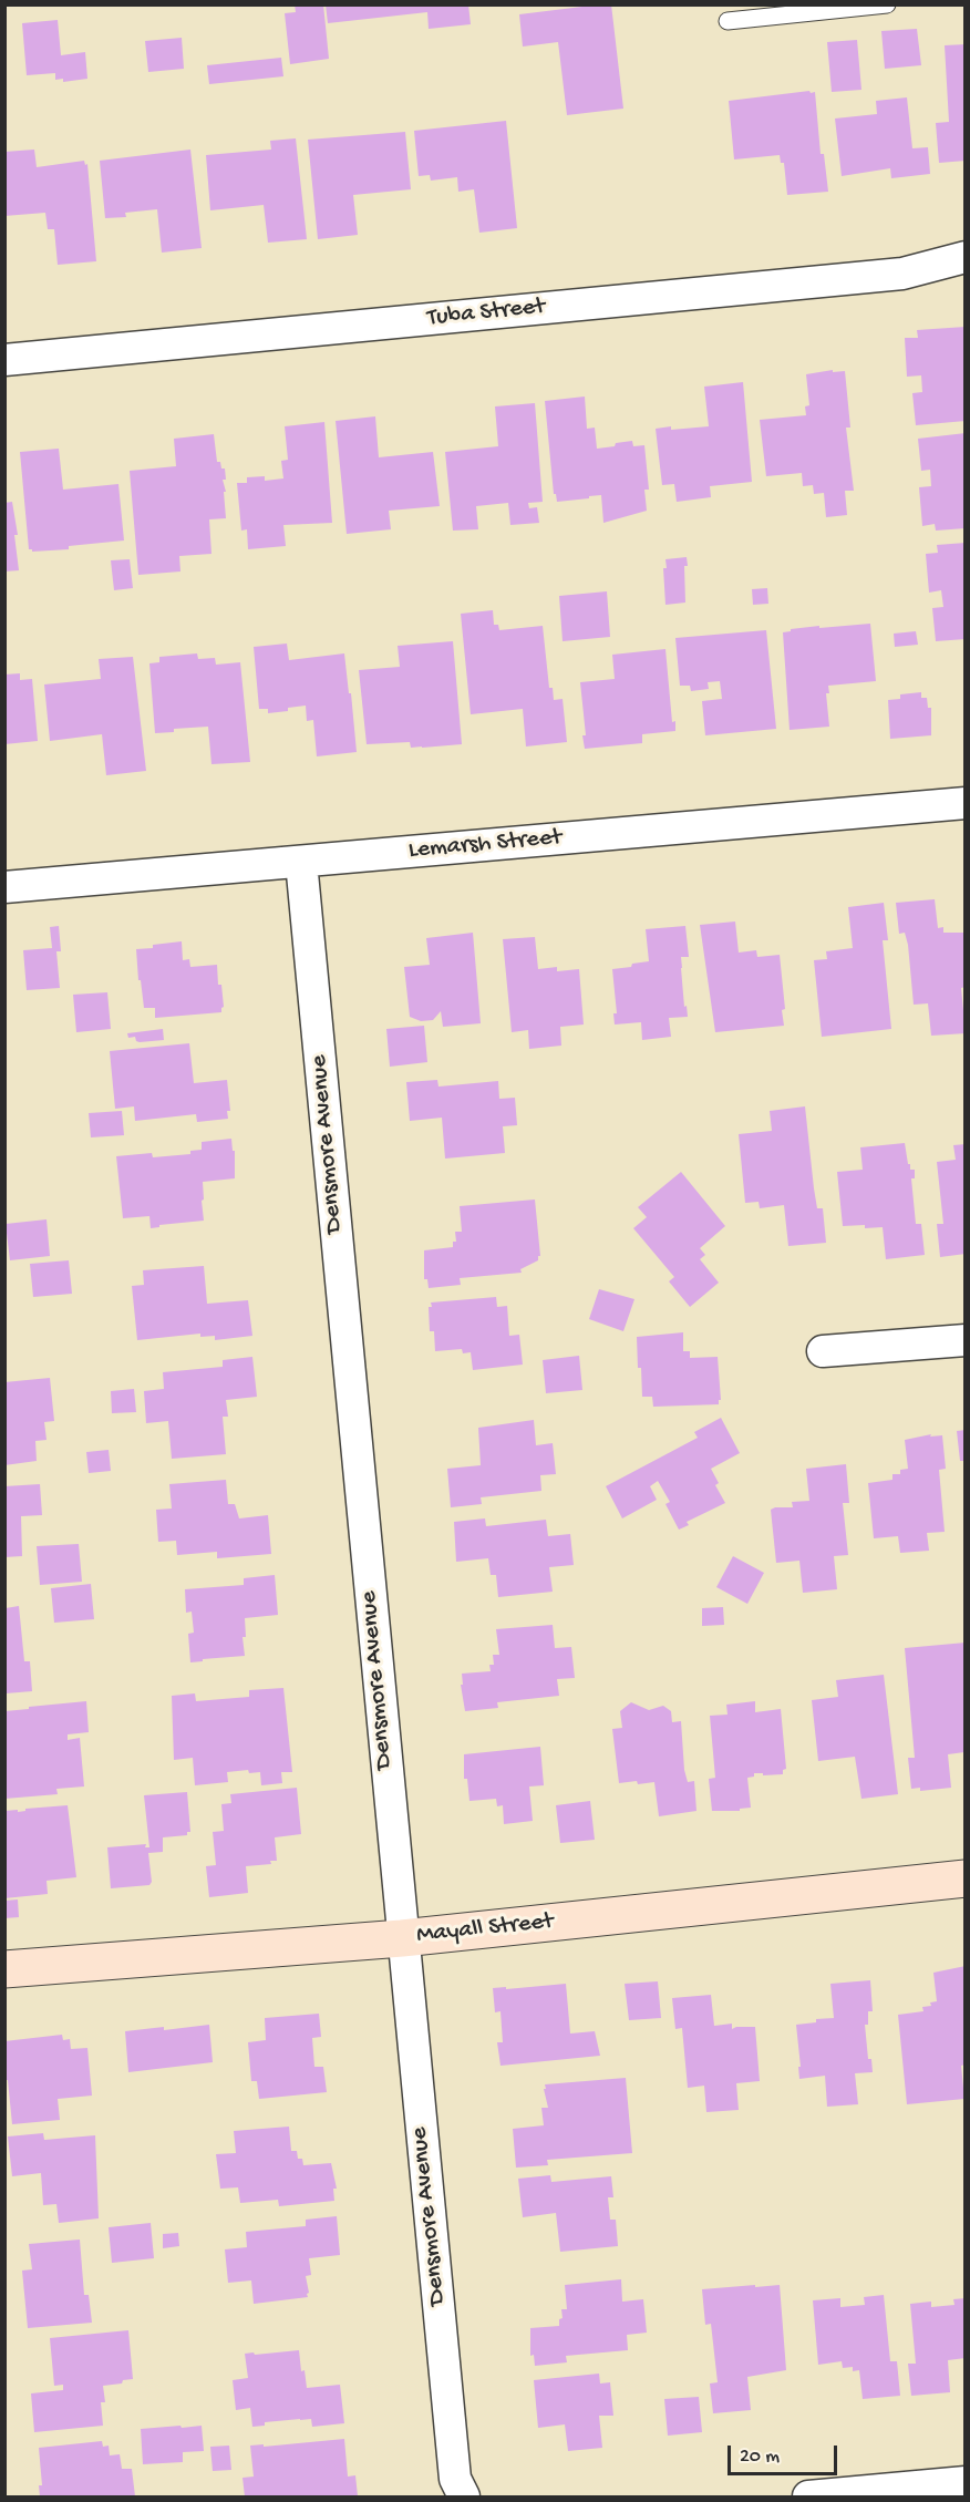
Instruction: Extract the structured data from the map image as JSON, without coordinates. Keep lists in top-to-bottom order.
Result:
{
  "streets": {
    "street": [
      "Tuba Street",
      "Lemarsh Street",
      "Densmore Avenue",
      "Mayall Street"
    ]
  },
  "crossings": [
    ["Lemarsh Street", "Densmore Avenue"],
    ["Densmore Avenue", "Mayall Street"]
  ],
  "scale_bar": "20 m"
}
